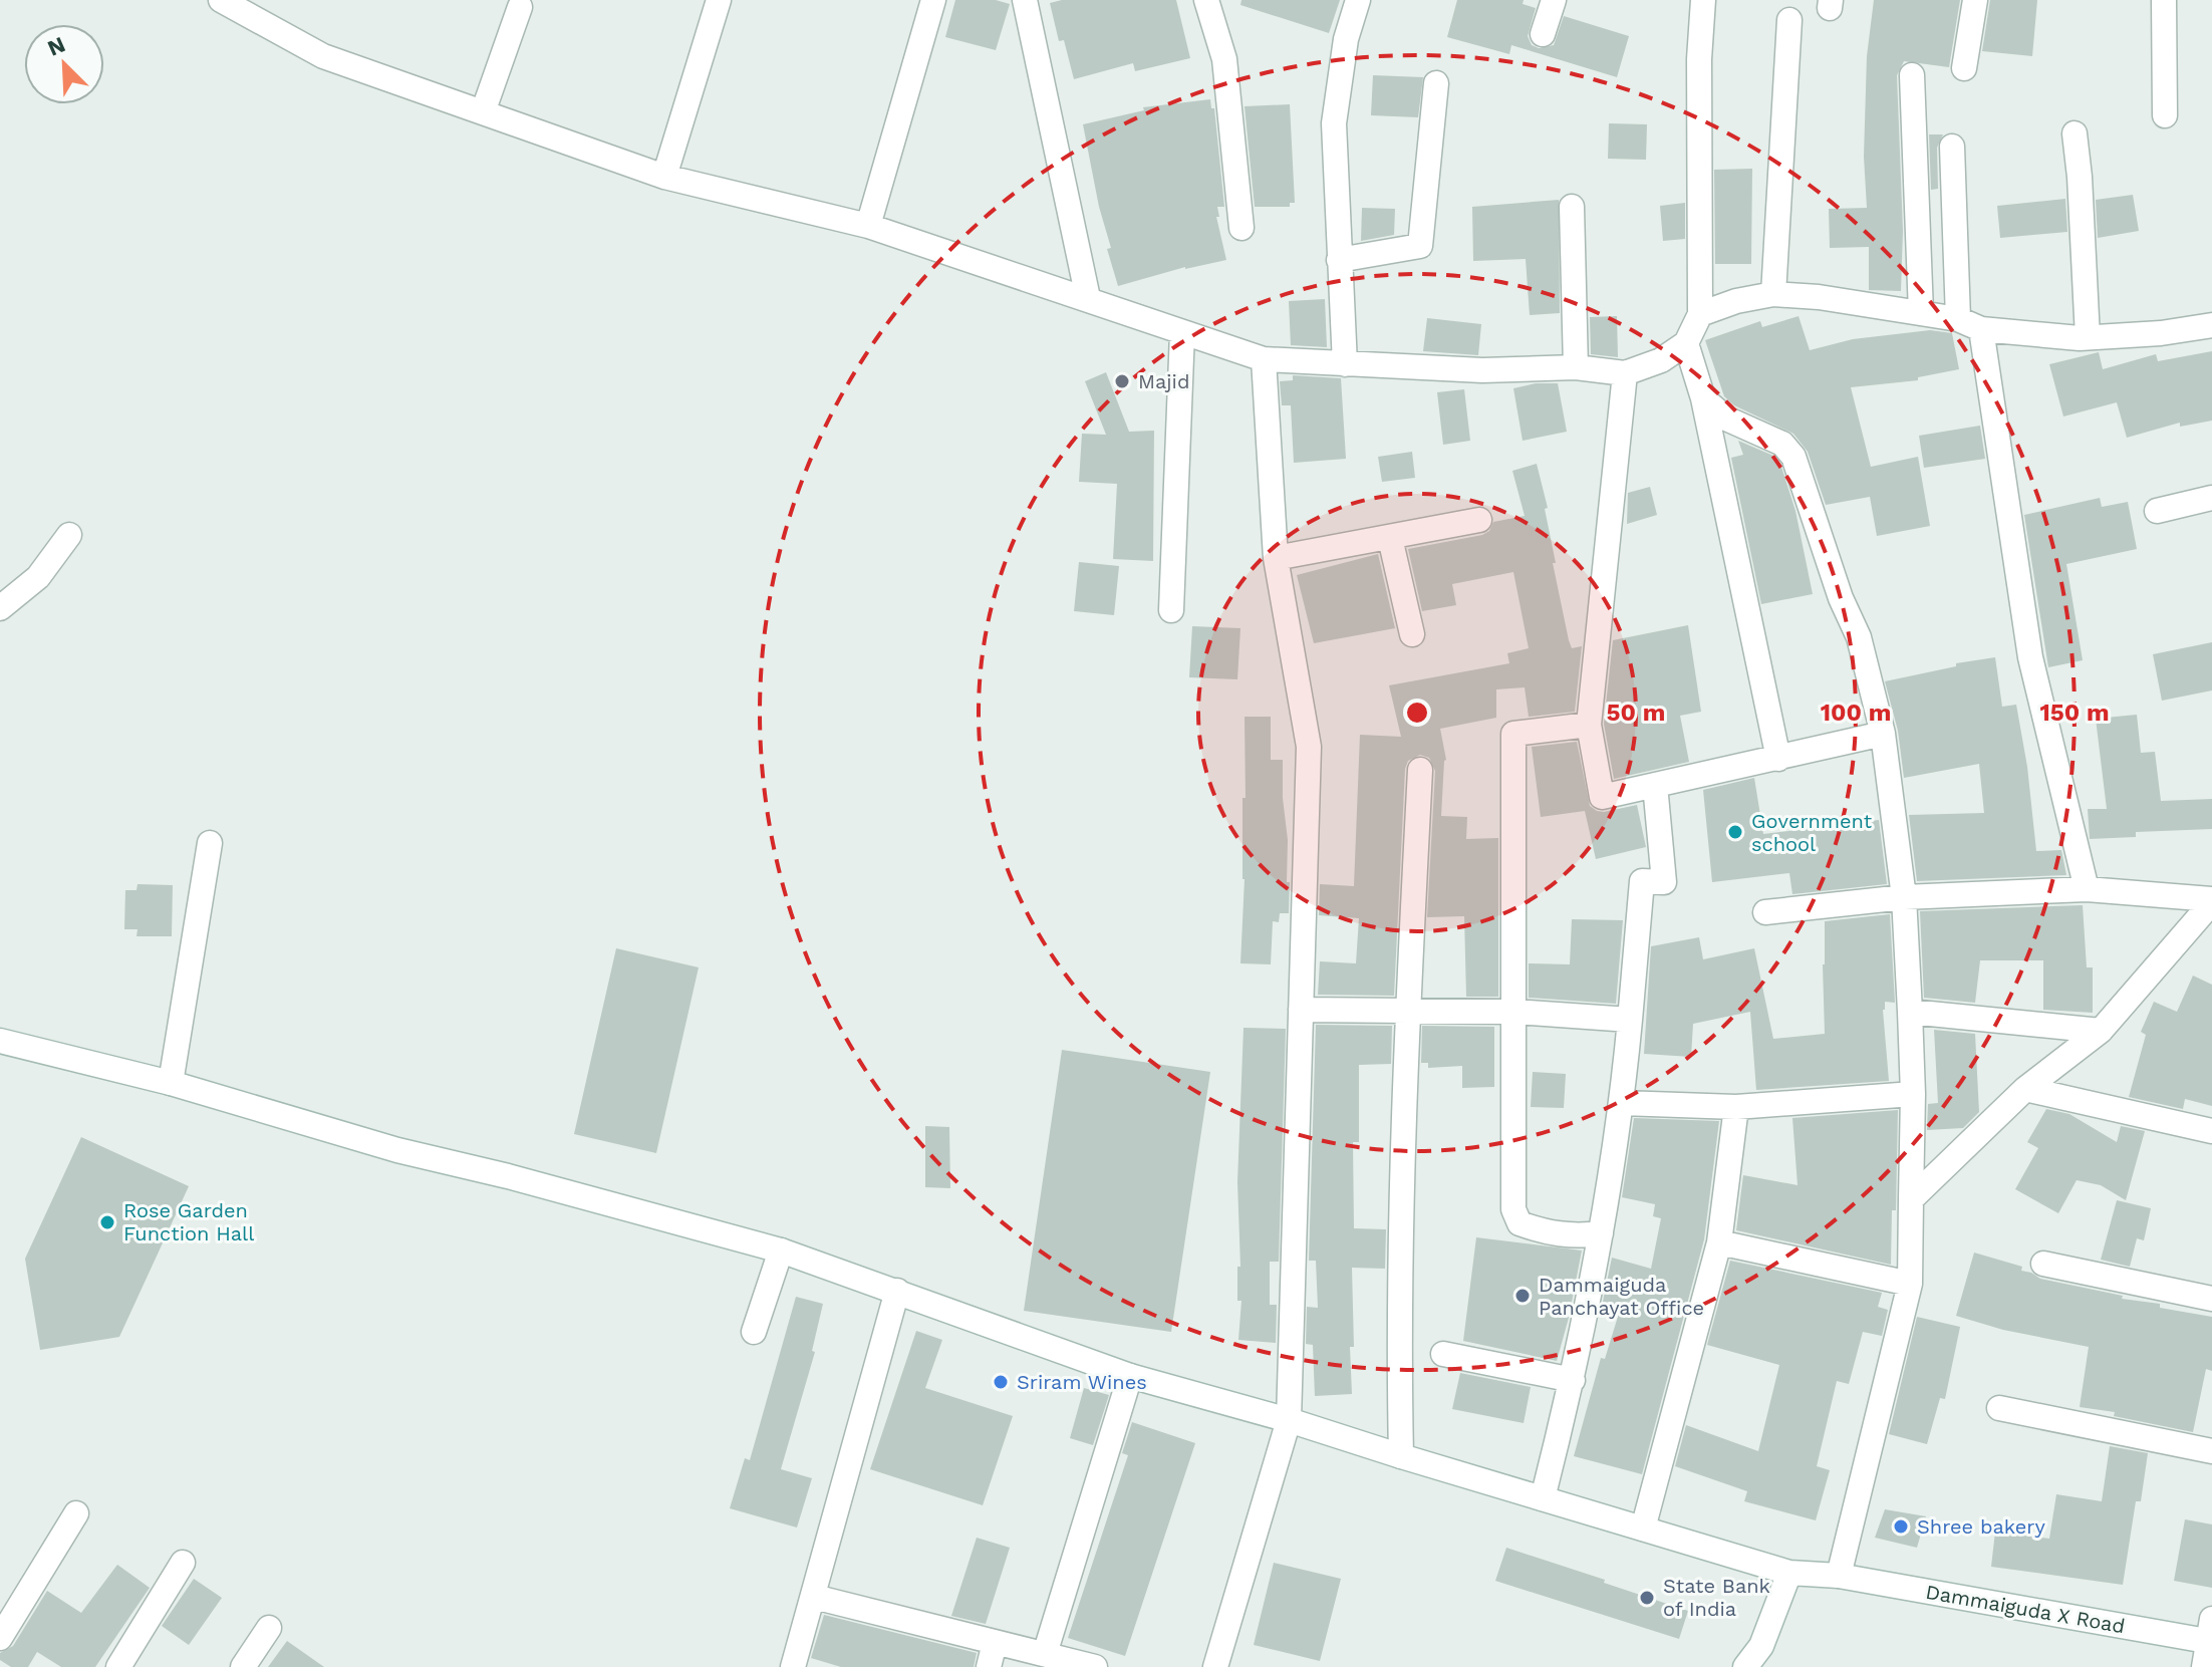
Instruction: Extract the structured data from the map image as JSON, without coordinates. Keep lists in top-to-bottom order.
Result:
{
  "streets": {
    "street": ["Dammaiguda X Road"]
  },
  "places": [
    "Majid",
    "Government school",
    "Rose Garden Function Hall",
    "Dammaiguda Panchayat Office",
    "Sriram Wines",
    "Shree bakery",
    "State Bank of India"
  ],
  "north": "top left",
  "rings": ["50 m", "100 m", "150 m"]
}
